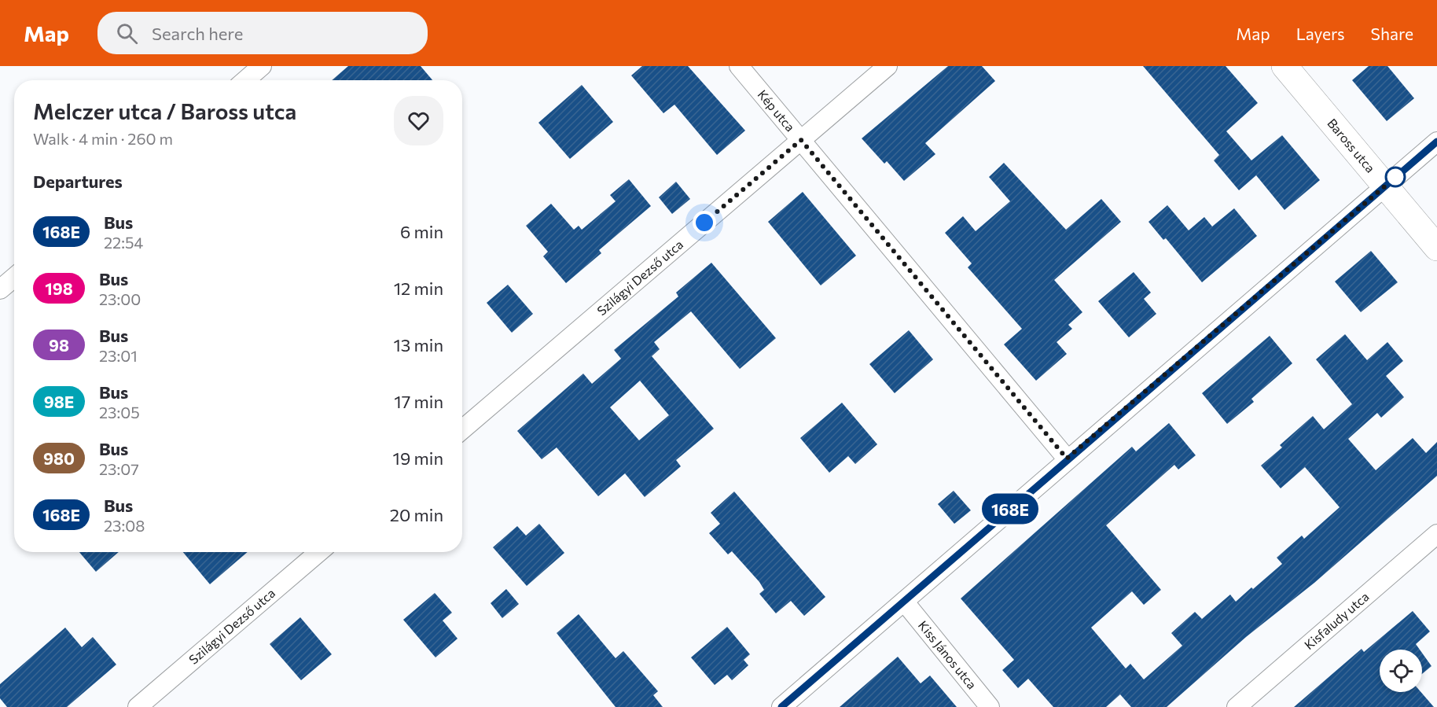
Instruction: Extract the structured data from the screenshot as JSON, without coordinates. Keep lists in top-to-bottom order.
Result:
{
  "streets": {
    "street": [
      "Kép utca",
      "Baross utca",
      "Szilágyi Dezső utca",
      "Kisfaludy utca",
      "Kiss János utca"
    ]
  },
  "crossings": [
    ["Kép utca", "Szilágyi Dezső utca"]
  ],
  "lines": ["bus line 168E"],
  "page": {
    "header": "Map",
    "search": "Search here",
    "nav": ["Map", "Layers", "Share"],
    "on_map": "168E",
    "heading": [
      ["Melczer utca / Baross utca", "Walk · 4 min · 260 m"],
      "Departures"
    ],
    "list": [
      {
        "mark": "168E",
        "name": "Bus",
        "note": "22:54",
        "value": "6 min"
      },
      {
        "mark": "198",
        "name": "Bus",
        "note": "23:00",
        "value": "12 min"
      },
      {
        "mark": "98",
        "name": "Bus",
        "note": "23:01",
        "value": "13 min"
      },
      {
        "mark": "98E",
        "name": "Bus",
        "note": "23:05",
        "value": "17 min"
      },
      {
        "mark": "980",
        "name": "Bus",
        "note": "23:07",
        "value": "19 min"
      },
      {
        "mark": "168E",
        "name": "Bus",
        "note": "23:08",
        "value": "20 min"
      }
    ]
  }
}
